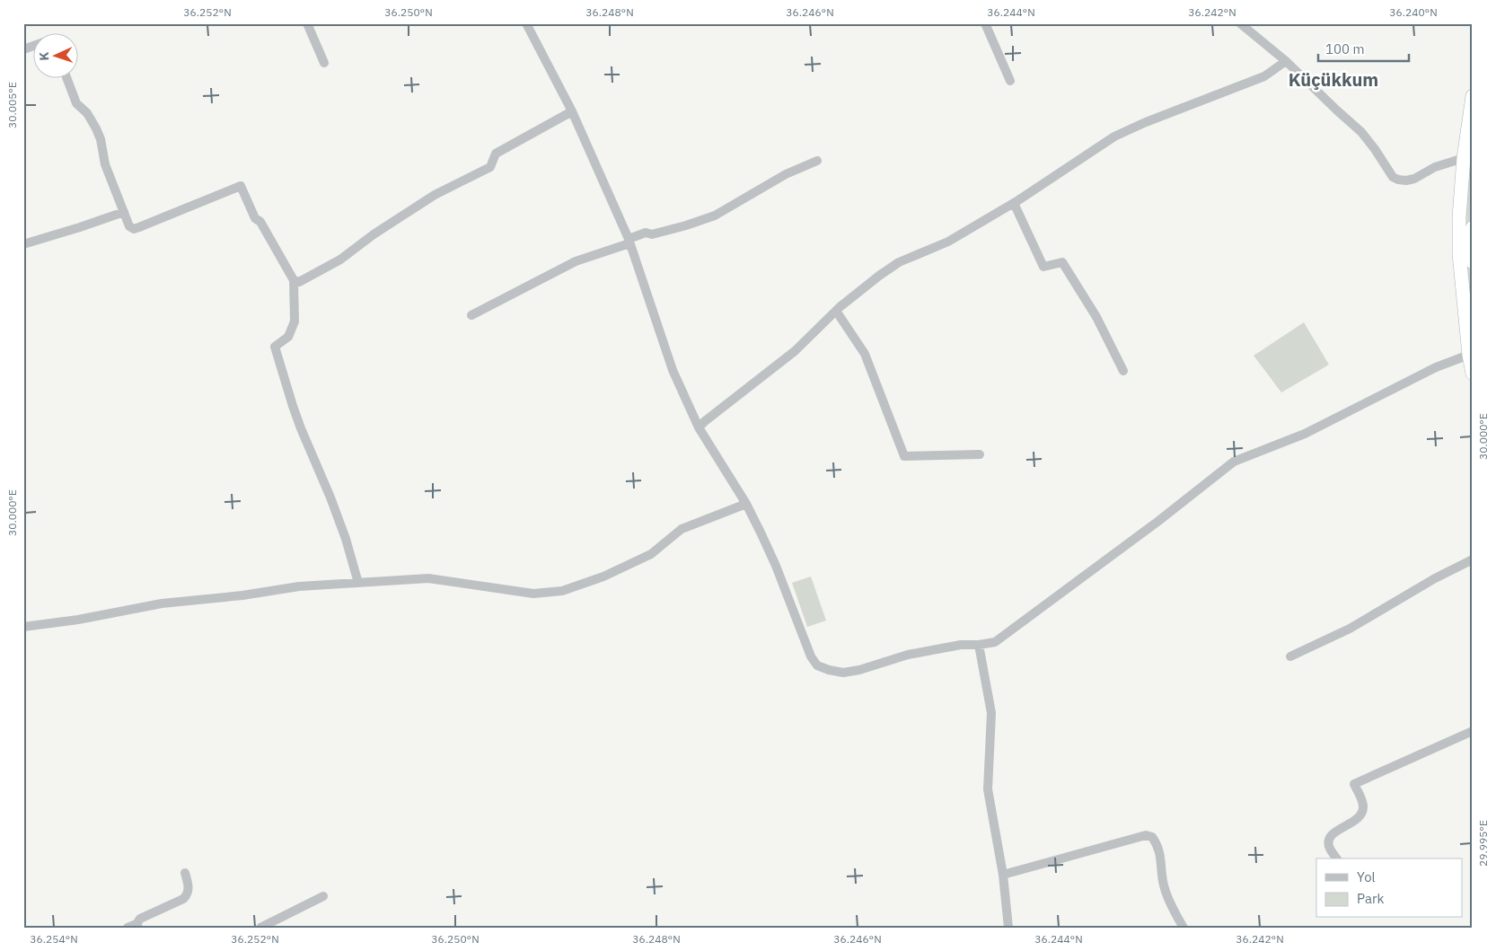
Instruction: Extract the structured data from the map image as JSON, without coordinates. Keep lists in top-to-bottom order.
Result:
{
  "districts": ["Küçükkum"],
  "legend": ["Yol", "Park"],
  "scale_bar": "100 m",
  "north": "left",
  "coordinates": [
    "36.252°N",
    "36.250°N",
    "36.248°N",
    "36.246°N",
    "36.244°N",
    "36.242°N",
    "36.240°N",
    "30.005°E",
    "30.000°E",
    "29.995°E",
    "36.254°N"
  ]
}
